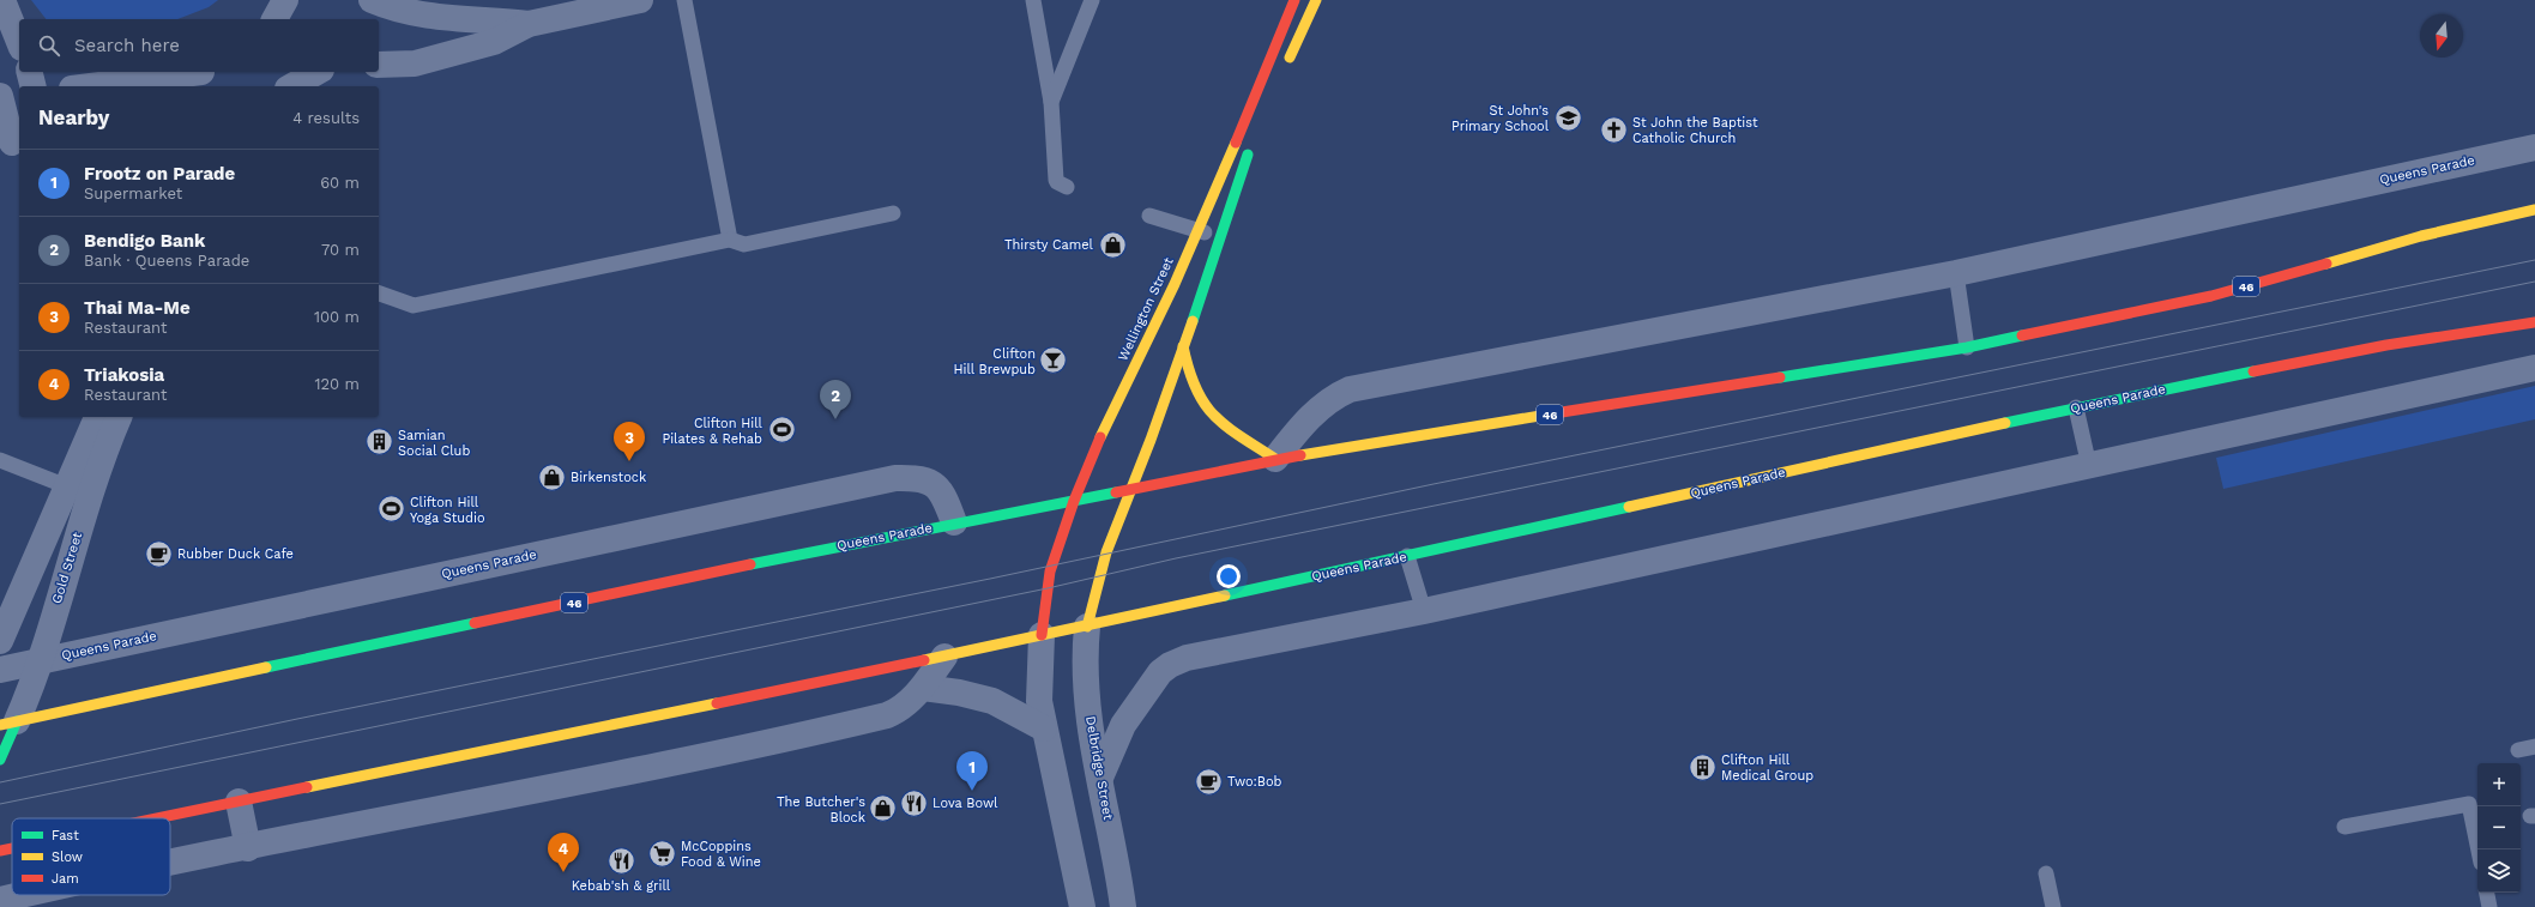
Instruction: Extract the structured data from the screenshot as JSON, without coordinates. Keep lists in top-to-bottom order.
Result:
{
  "streets": {
    "main road": ["Queens Parade", "46", "Wellington Street"],
    "street": ["Gold Street", "Delbridge Street"]
  },
  "crossings": [
    ["Queens Parade", "Wellington Street"],
    ["Queens Parade", "Gold Street"],
    ["Queens Parade", "Delbridge Street"]
  ],
  "places": {
    "school or university": ["St John's Primary School"],
    "church": ["St John the Baptist Catholic Church"],
    "shop": ["Thirsty Camel", "Birkenstock", "The Butcher's Block"],
    "bar": ["Clifton Hill Brewpub"],
    "sports": ["Clifton Hill Pilates & Rehab", "Clifton Hill Yoga Studio"],
    "building": ["Samian Social Club", "Clifton Hill Medical Group"],
    "cafe": ["Rubber Duck Cafe", "Two:Bob"],
    "restaurant": ["Lova Bowl", "Kebab'sh & grill"],
    "supermarket": ["McCoppins Food & Wine"]
  },
  "legend": ["Fast", "Slow", "Jam"],
  "north": "bottom",
  "page": {
    "search": "Search here",
    "heading": ["Nearby", "4 results"],
    "list": [
      {
        "mark": "1",
        "name": "Frootz on Parade",
        "note": "Supermarket",
        "value": "60 m"
      },
      {
        "mark": "2",
        "name": "Bendigo Bank",
        "note": "Bank · Queens Parade",
        "value": "70 m"
      },
      {
        "mark": "3",
        "name": "Thai Ma-Me",
        "note": "Restaurant",
        "value": "100 m"
      },
      {
        "mark": "4",
        "name": "Triakosia",
        "note": "Restaurant",
        "value": "120 m"
      }
    ],
    "pins": [
      "2",
      "3",
      "1",
      "4"
    ],
    "map_buttons": ["+", "−"]
  }
}
